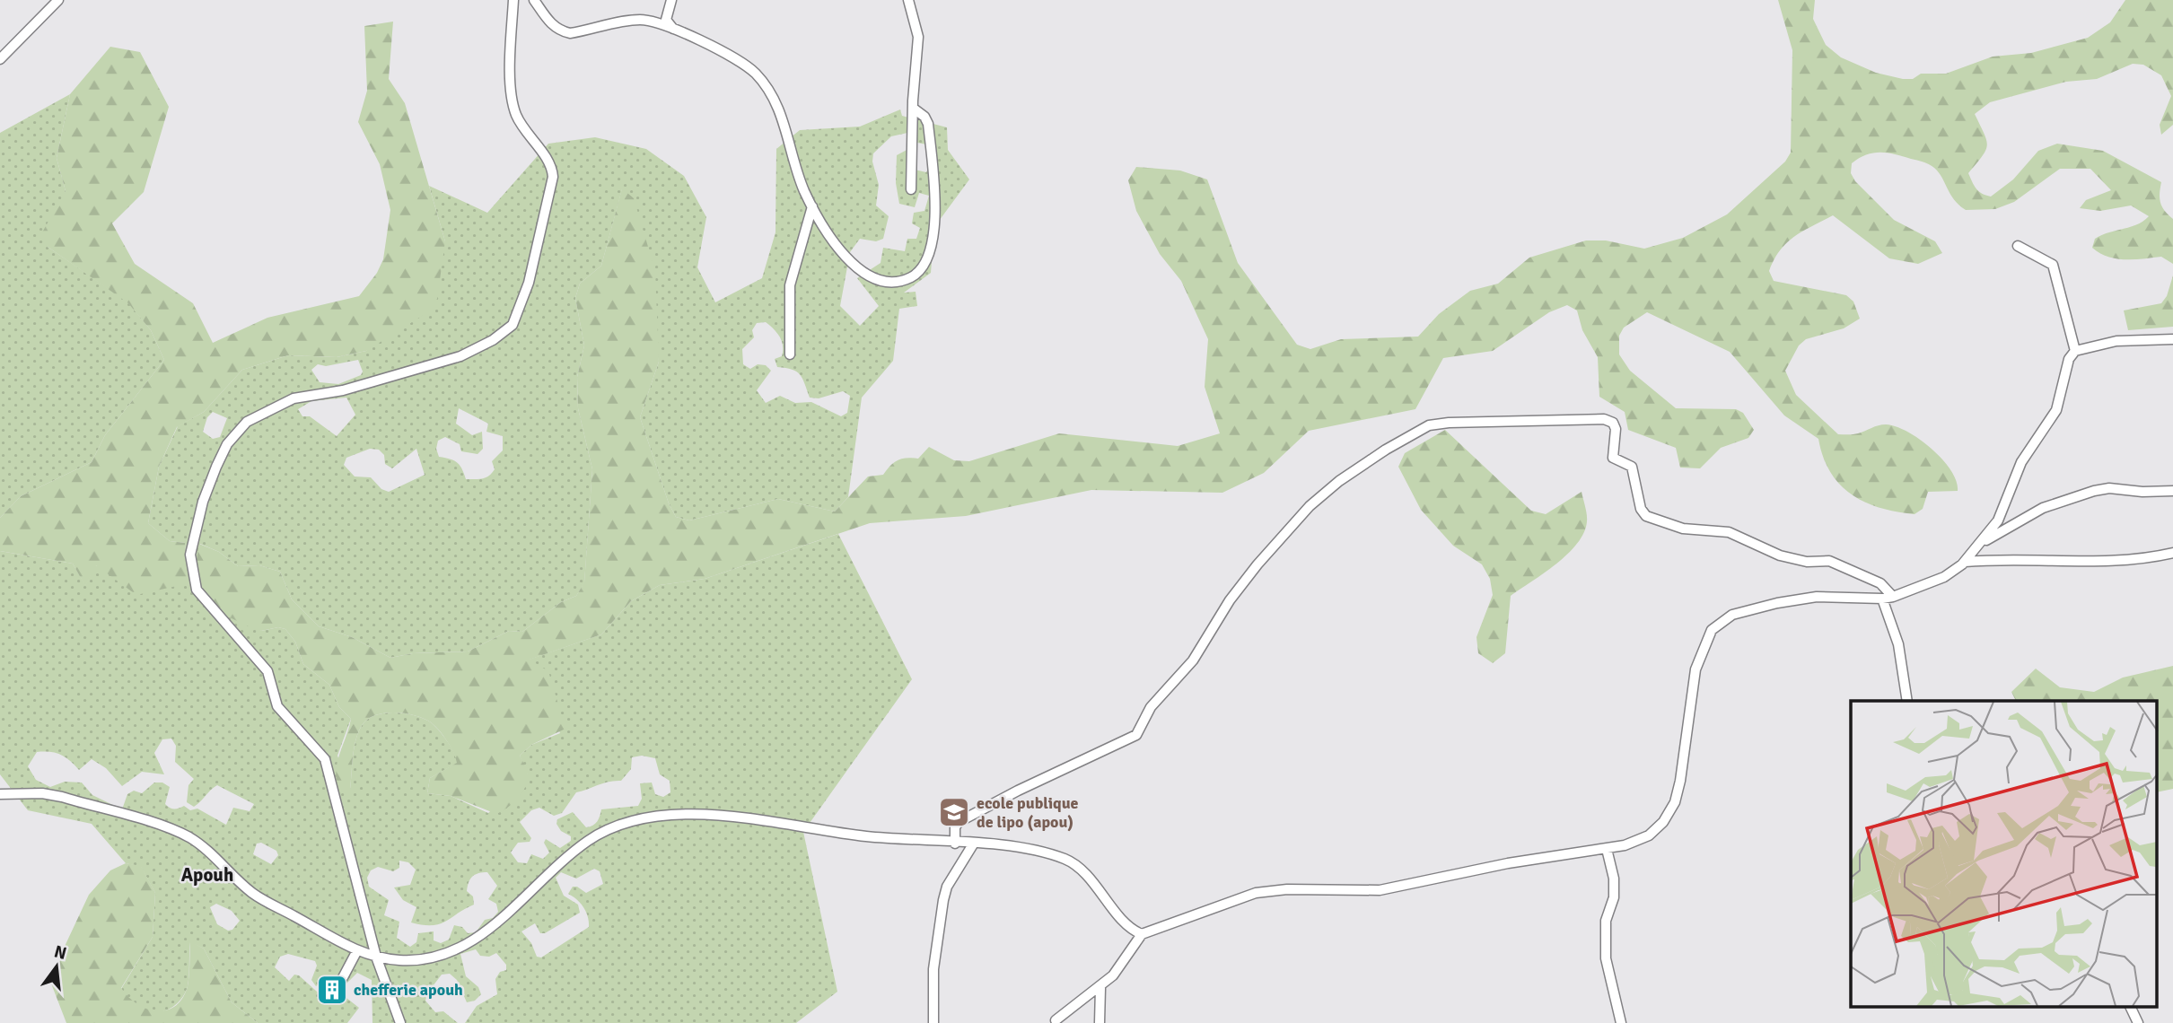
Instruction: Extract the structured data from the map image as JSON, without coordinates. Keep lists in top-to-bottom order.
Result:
{
  "districts": ["Apouh"],
  "places": {
    "school or university": ["ecole publique de lipo (apou)"],
    "building": ["chefferie apouh"]
  },
  "north": "top"
}
